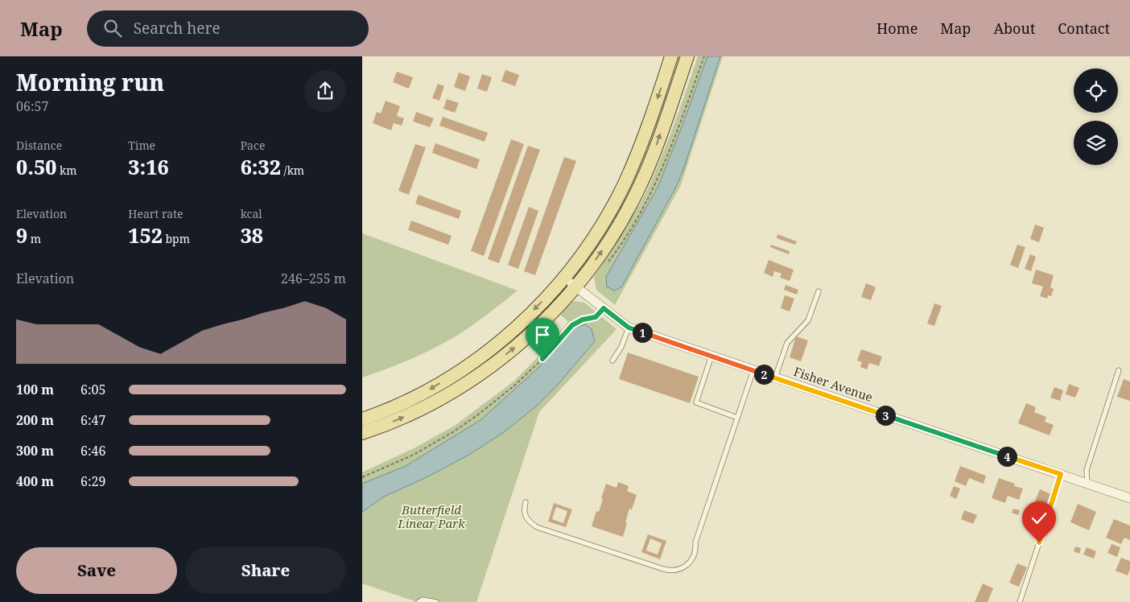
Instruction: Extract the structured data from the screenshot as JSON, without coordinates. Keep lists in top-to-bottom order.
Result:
{
  "streets": {
    "street": ["Fisher Avenue"]
  },
  "parks": ["Butterfield Linear Park"],
  "page": {
    "header": "Map",
    "search": "Search here",
    "nav": [
      "Home",
      "Map",
      "About",
      "Contact"
    ],
    "heading": ["Morning run", "06:57"],
    "stats": [
      ["Distance", "0.50 km"],
      ["Time", "3:16"],
      ["Pace", "6:32 /km"],
      ["Elevation", "9 m"],
      ["Heart rate", "152 bpm"],
      ["kcal", "38"]
    ],
    "chart": ["Elevation", "246–255 m"],
    "pins": [
      "1",
      "2",
      "3",
      "4"
    ],
    "list": [
      {
        "name": "100 m",
        "note": "6:05"
      },
      {
        "name": "200 m",
        "note": "6:47"
      },
      {
        "name": "300 m",
        "note": "6:46"
      },
      {
        "name": "400 m",
        "note": "6:29"
      }
    ],
    "buttons": ["Save", "Share"]
  }
}
